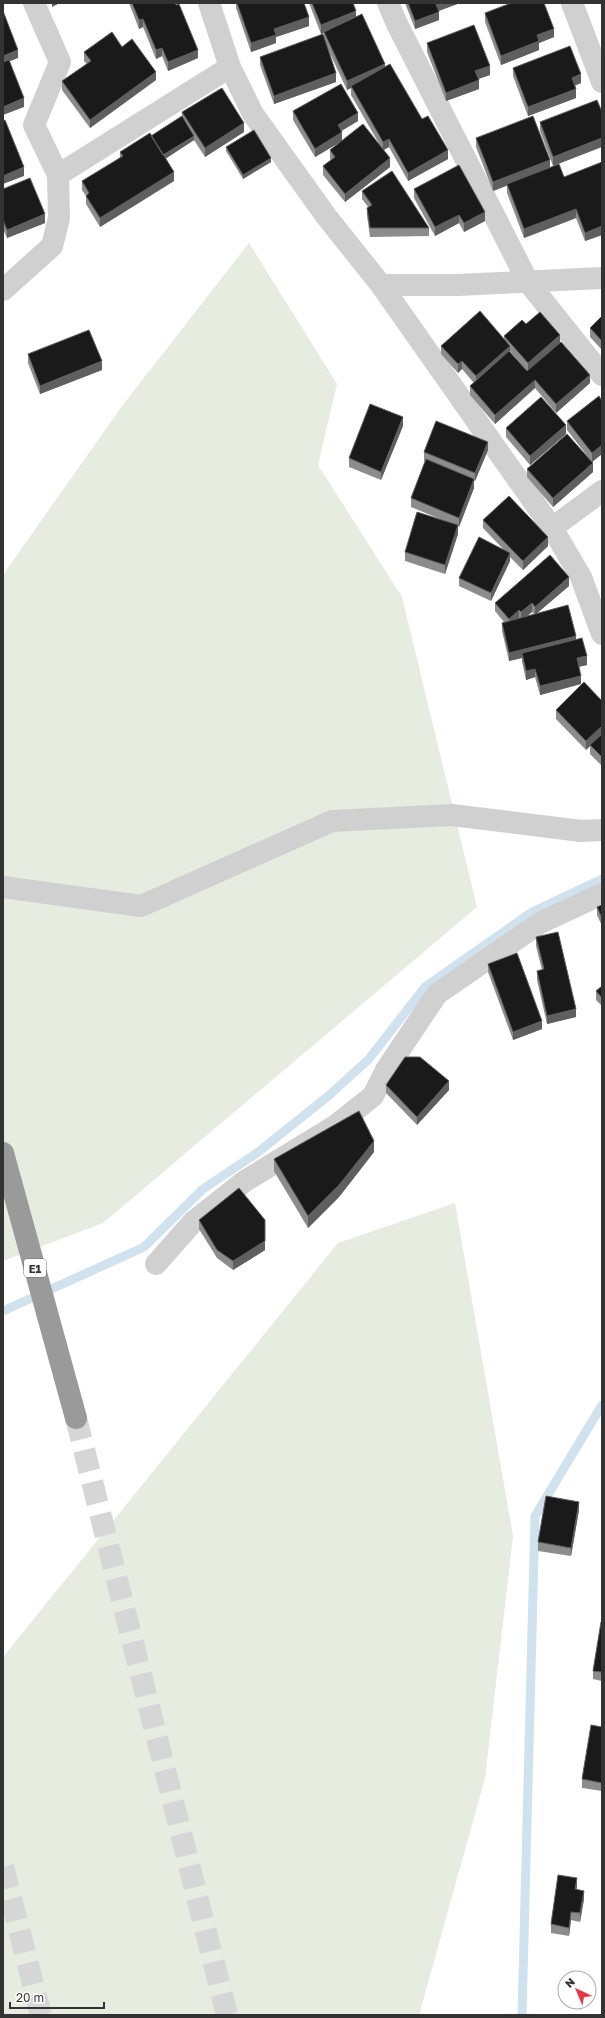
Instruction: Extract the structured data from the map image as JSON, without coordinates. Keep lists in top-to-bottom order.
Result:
{
  "streets": {
    "highway": ["E1"]
  },
  "scale_bar": "20 m",
  "north": "top left"
}
